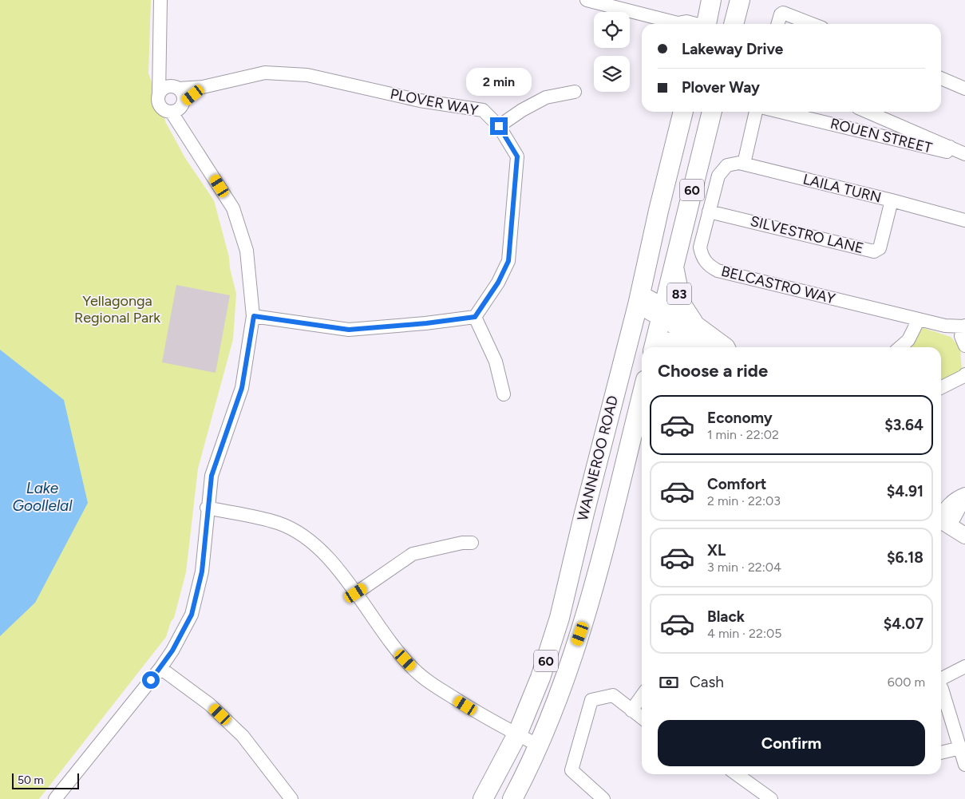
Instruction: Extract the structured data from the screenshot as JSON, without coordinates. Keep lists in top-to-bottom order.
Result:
{
  "streets": {
    "highway": ["60", "83", "WANNEROO ROAD"],
    "street": [
      "PLOVER WAY",
      "ROUEN STREET",
      "LAILA TURN",
      "SILVESTRO LANE",
      "BELCASTRO WAY"
    ]
  },
  "crossings": [
    ["LAILA TURN", "SILVESTRO LANE"],
    ["LAILA TURN", "BELCASTRO WAY"],
    ["60", "83"],
    ["SILVESTRO LANE", "BELCASTRO WAY"],
    ["83", "WANNEROO ROAD"]
  ],
  "water": ["Lake Goollelal"],
  "parks": ["Yellagonga Regional Park"],
  "scale_bar": "50 m",
  "page": {
    "banner": ["Lakeway Drive", "Plover Way"],
    "bubble": "2 min",
    "heading": "Choose a ride",
    "list": [
      {
        "name": "Economy",
        "note": "1 min · 22:02",
        "value": "$3.64"
      },
      {
        "name": "Comfort",
        "note": "2 min · 22:03",
        "value": "$4.91"
      },
      {
        "name": "XL",
        "note": "3 min · 22:04",
        "value": "$6.18"
      },
      {
        "name": "Black",
        "note": "4 min · 22:05",
        "value": "$4.07"
      }
    ],
    "pay": ["Cash", "600 m"],
    "buttons": "Confirm",
    "scale": "50 m"
  }
}
